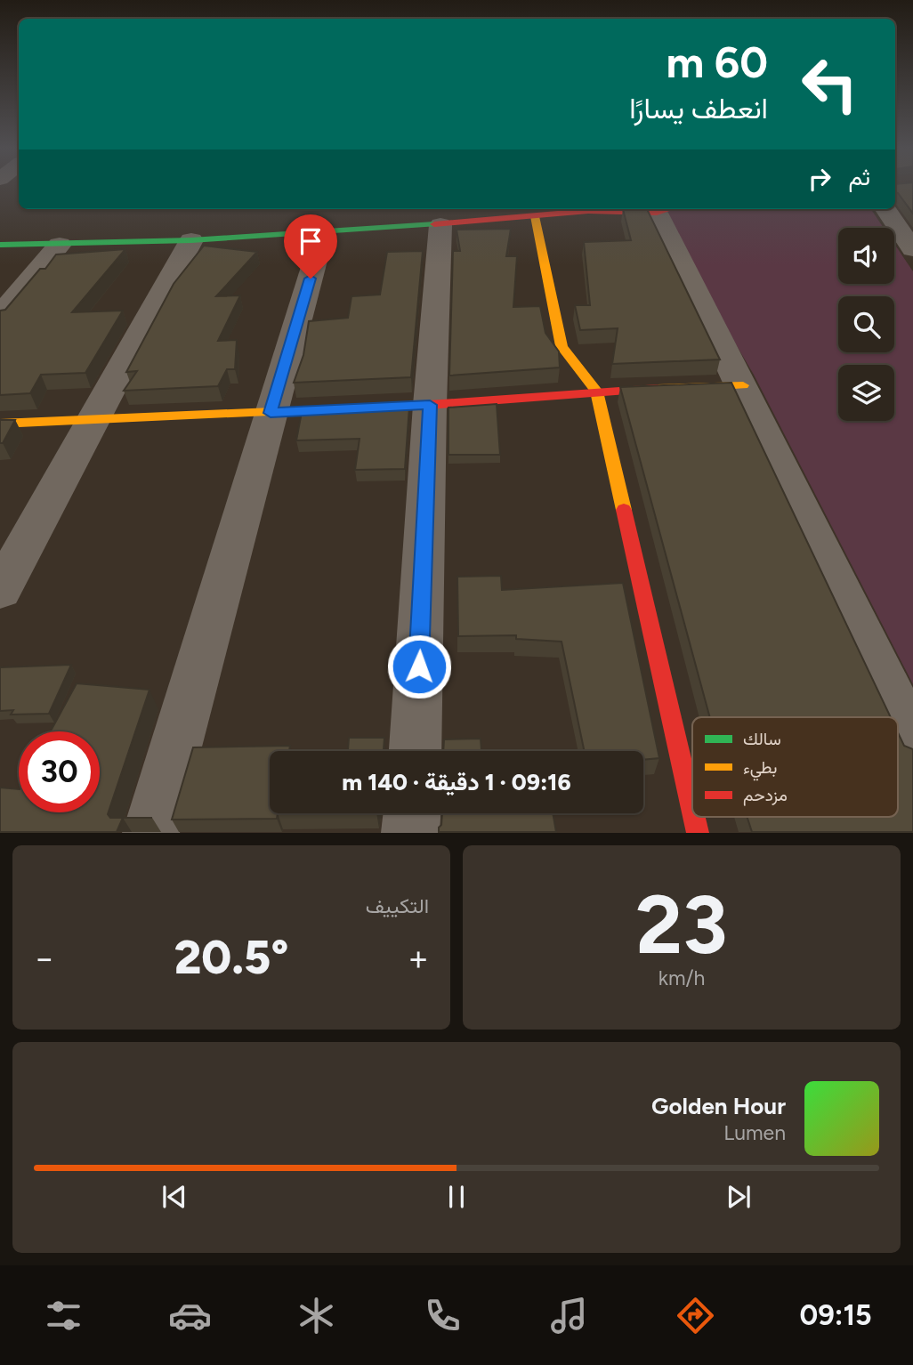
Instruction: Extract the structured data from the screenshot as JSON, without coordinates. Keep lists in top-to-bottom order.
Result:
{
  "legend": ["سالك", "بطيء", "مزدحم"],
  "page": {
    "turn": ["60 m", "انعطف يسارًا"],
    "then": "ثم",
    "limit": "30",
    "trip": "09:16 · 1 دقيقة · 140 m",
    "tile": [
      ["23", "km/h"],
      "التكييف"
    ],
    "heat": ["−", "20.5°", "+"],
    "song": ["Golden Hour", "Lumen"],
    "tabs": "09:15"
  }
}
